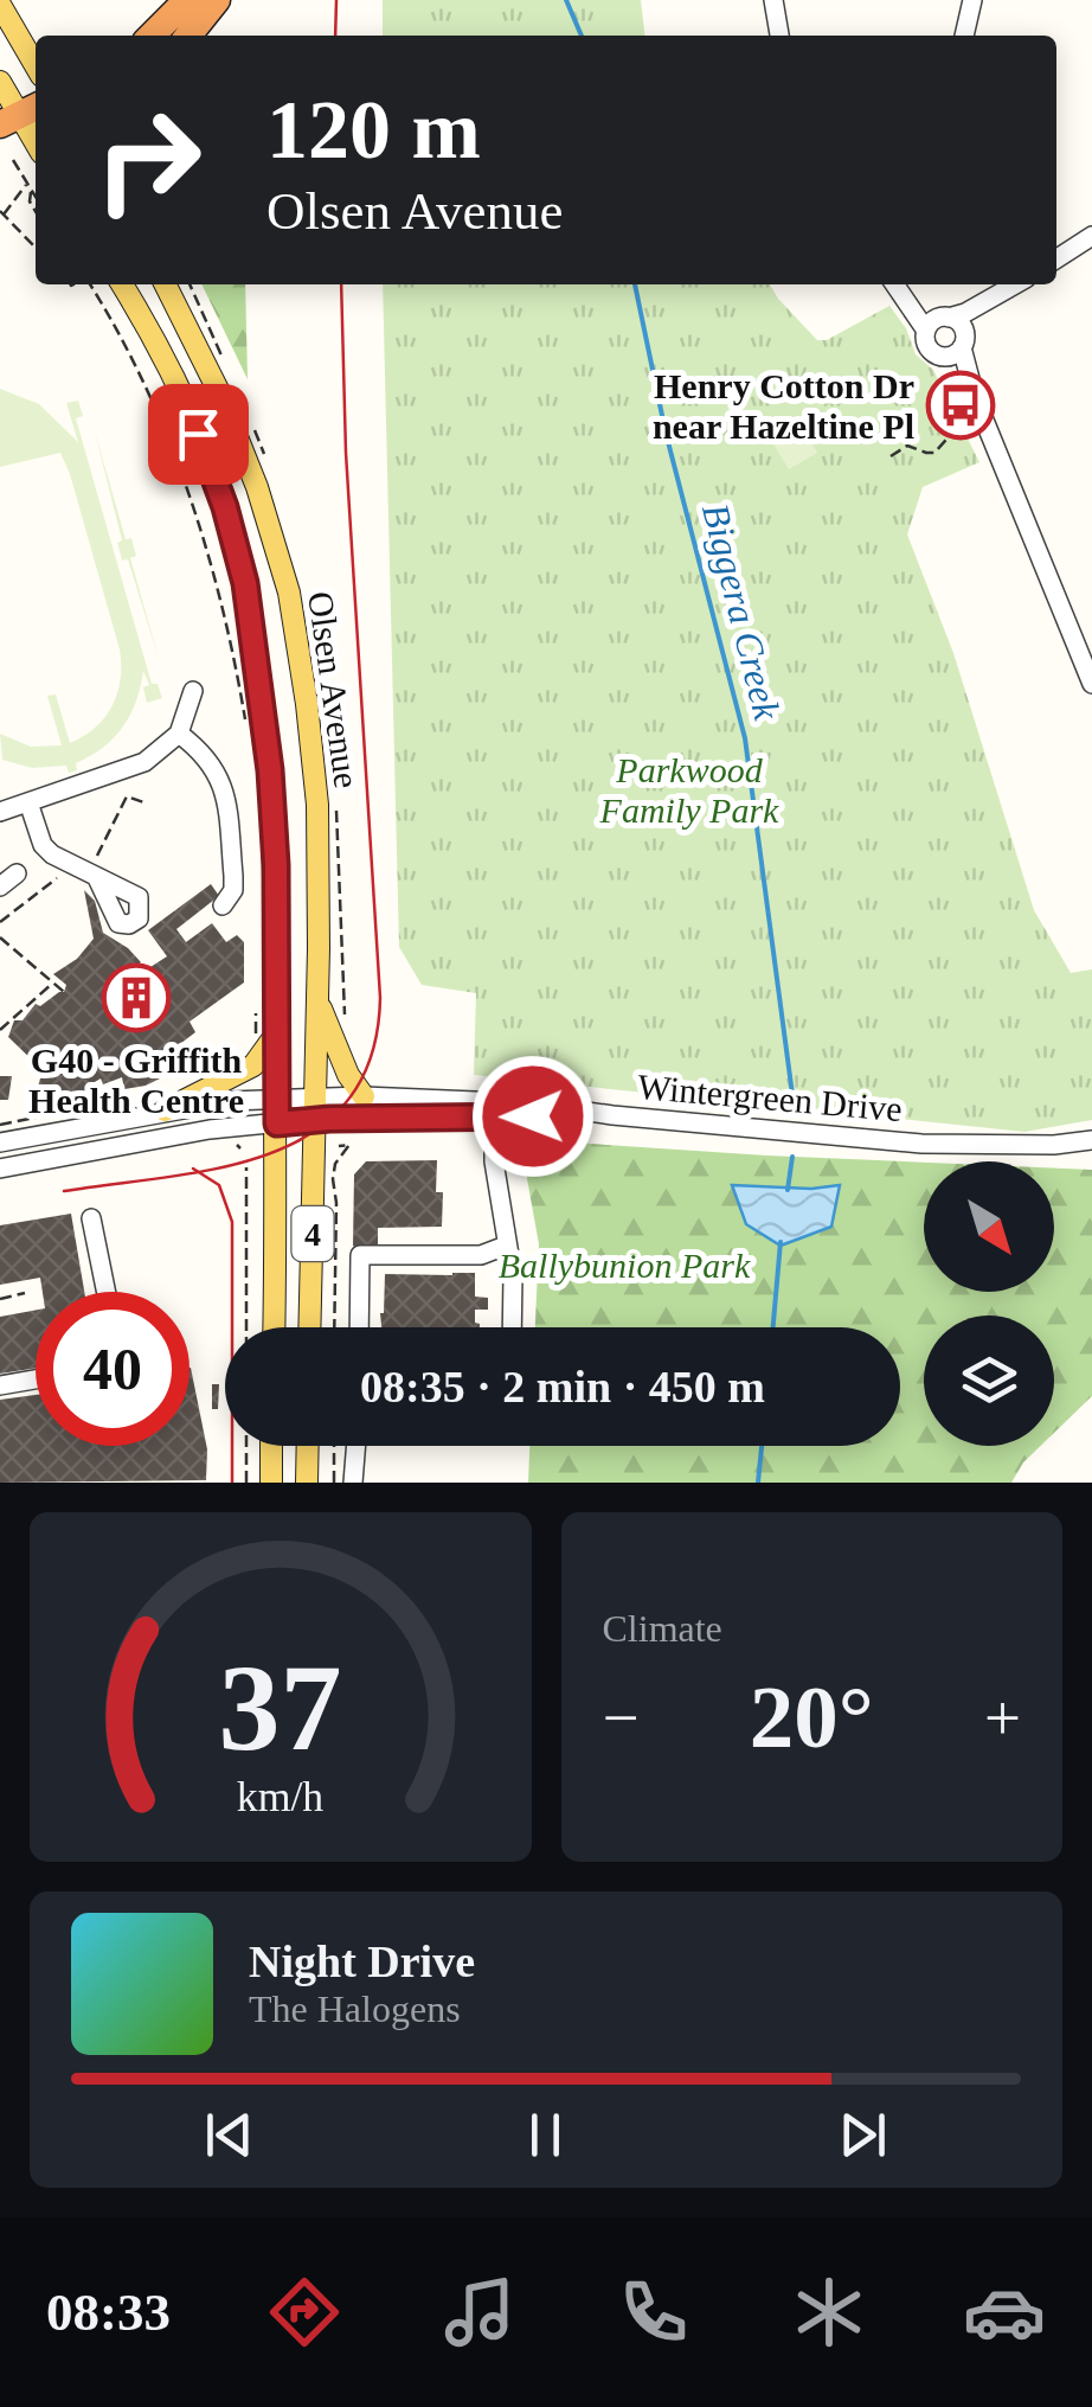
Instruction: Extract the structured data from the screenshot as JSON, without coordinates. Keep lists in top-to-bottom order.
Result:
{
  "streets": {
    "main road": ["Olsen Avenue", "4"],
    "street": ["Wintergreen Drive"]
  },
  "crossings": [
    ["Olsen Avenue", "Wintergreen Drive"]
  ],
  "water": ["Biggera Creek"],
  "parks": ["Parkwood Family Park", "Ballybunion Park"],
  "places": {
    "bus stop": ["Henry Cotton Dr near Hazeltine Pl"],
    "building": ["G40 - Griffith Health Centre"]
  },
  "north": "bottom right",
  "page": {
    "turn": ["120 m", "Olsen Avenue"],
    "limit": "40",
    "trip": "08:35 · 2 min · 450 m",
    "tile": "Climate",
    "heat": ["−", "20°", "+"],
    "song": ["Night Drive", "The Halogens"],
    "tabs": "08:33",
    "gauge": ["37", "km/h"]
  }
}
